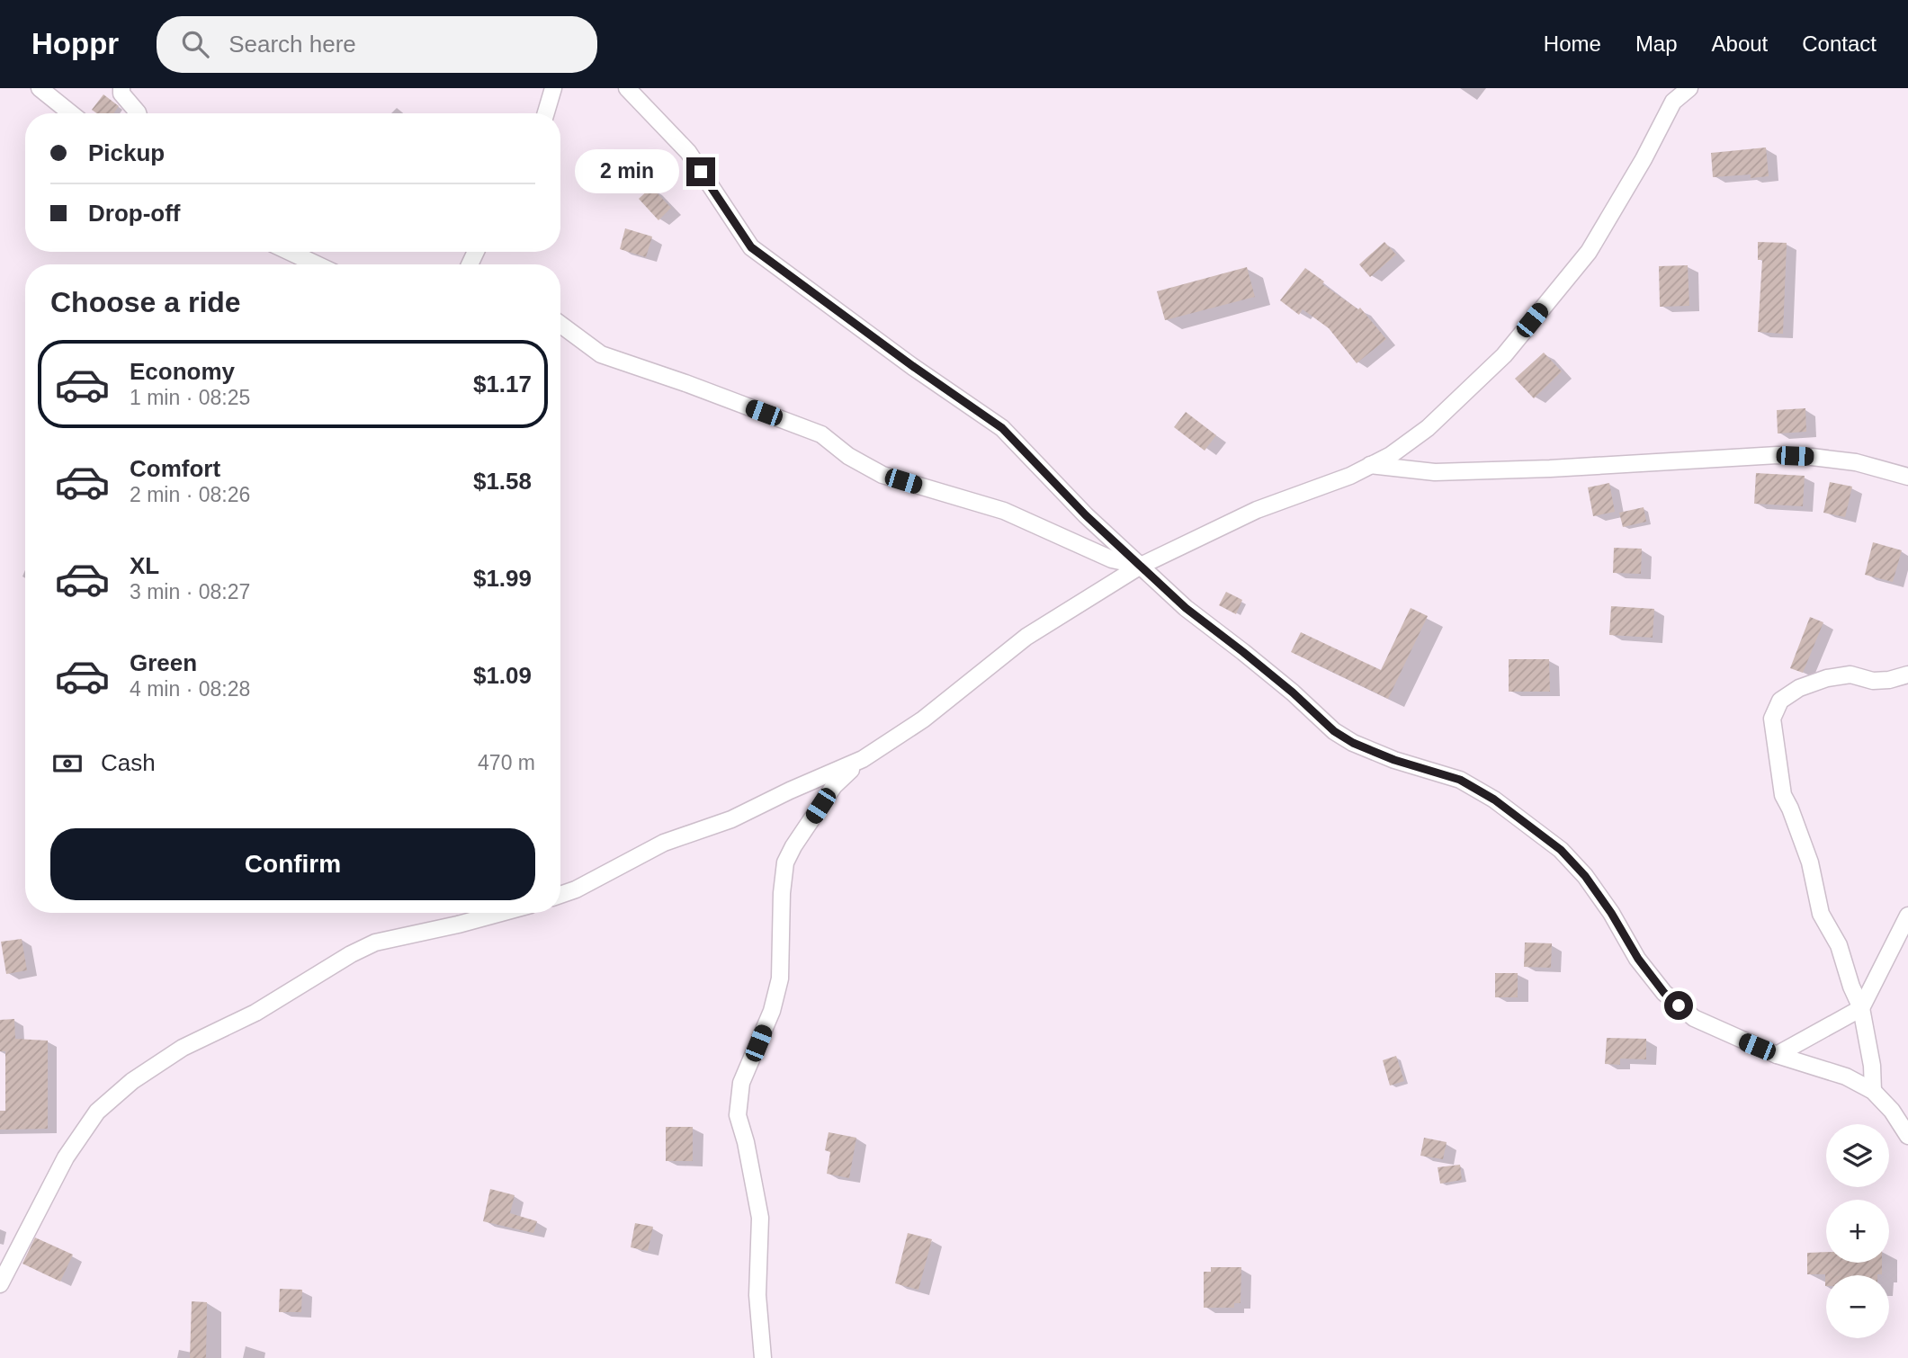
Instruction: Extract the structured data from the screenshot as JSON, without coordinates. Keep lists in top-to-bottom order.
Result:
{
  "page": {
    "header": "Hoppr",
    "search": "Search here",
    "nav": [
      "Home",
      "Map",
      "About",
      "Contact"
    ],
    "banner": ["Pickup", "Drop-off"],
    "bubble": "2 min",
    "heading": "Choose a ride",
    "list": [
      {
        "name": "Economy",
        "note": "1 min · 08:25",
        "value": "$1.17"
      },
      {
        "name": "Comfort",
        "note": "2 min · 08:26",
        "value": "$1.58"
      },
      {
        "name": "XL",
        "note": "3 min · 08:27",
        "value": "$1.99"
      },
      {
        "name": "Green",
        "note": "4 min · 08:28",
        "value": "$1.09"
      }
    ],
    "pay": ["Cash", "470 m"],
    "buttons": "Confirm",
    "map_buttons": ["+", "−"]
  }
}
